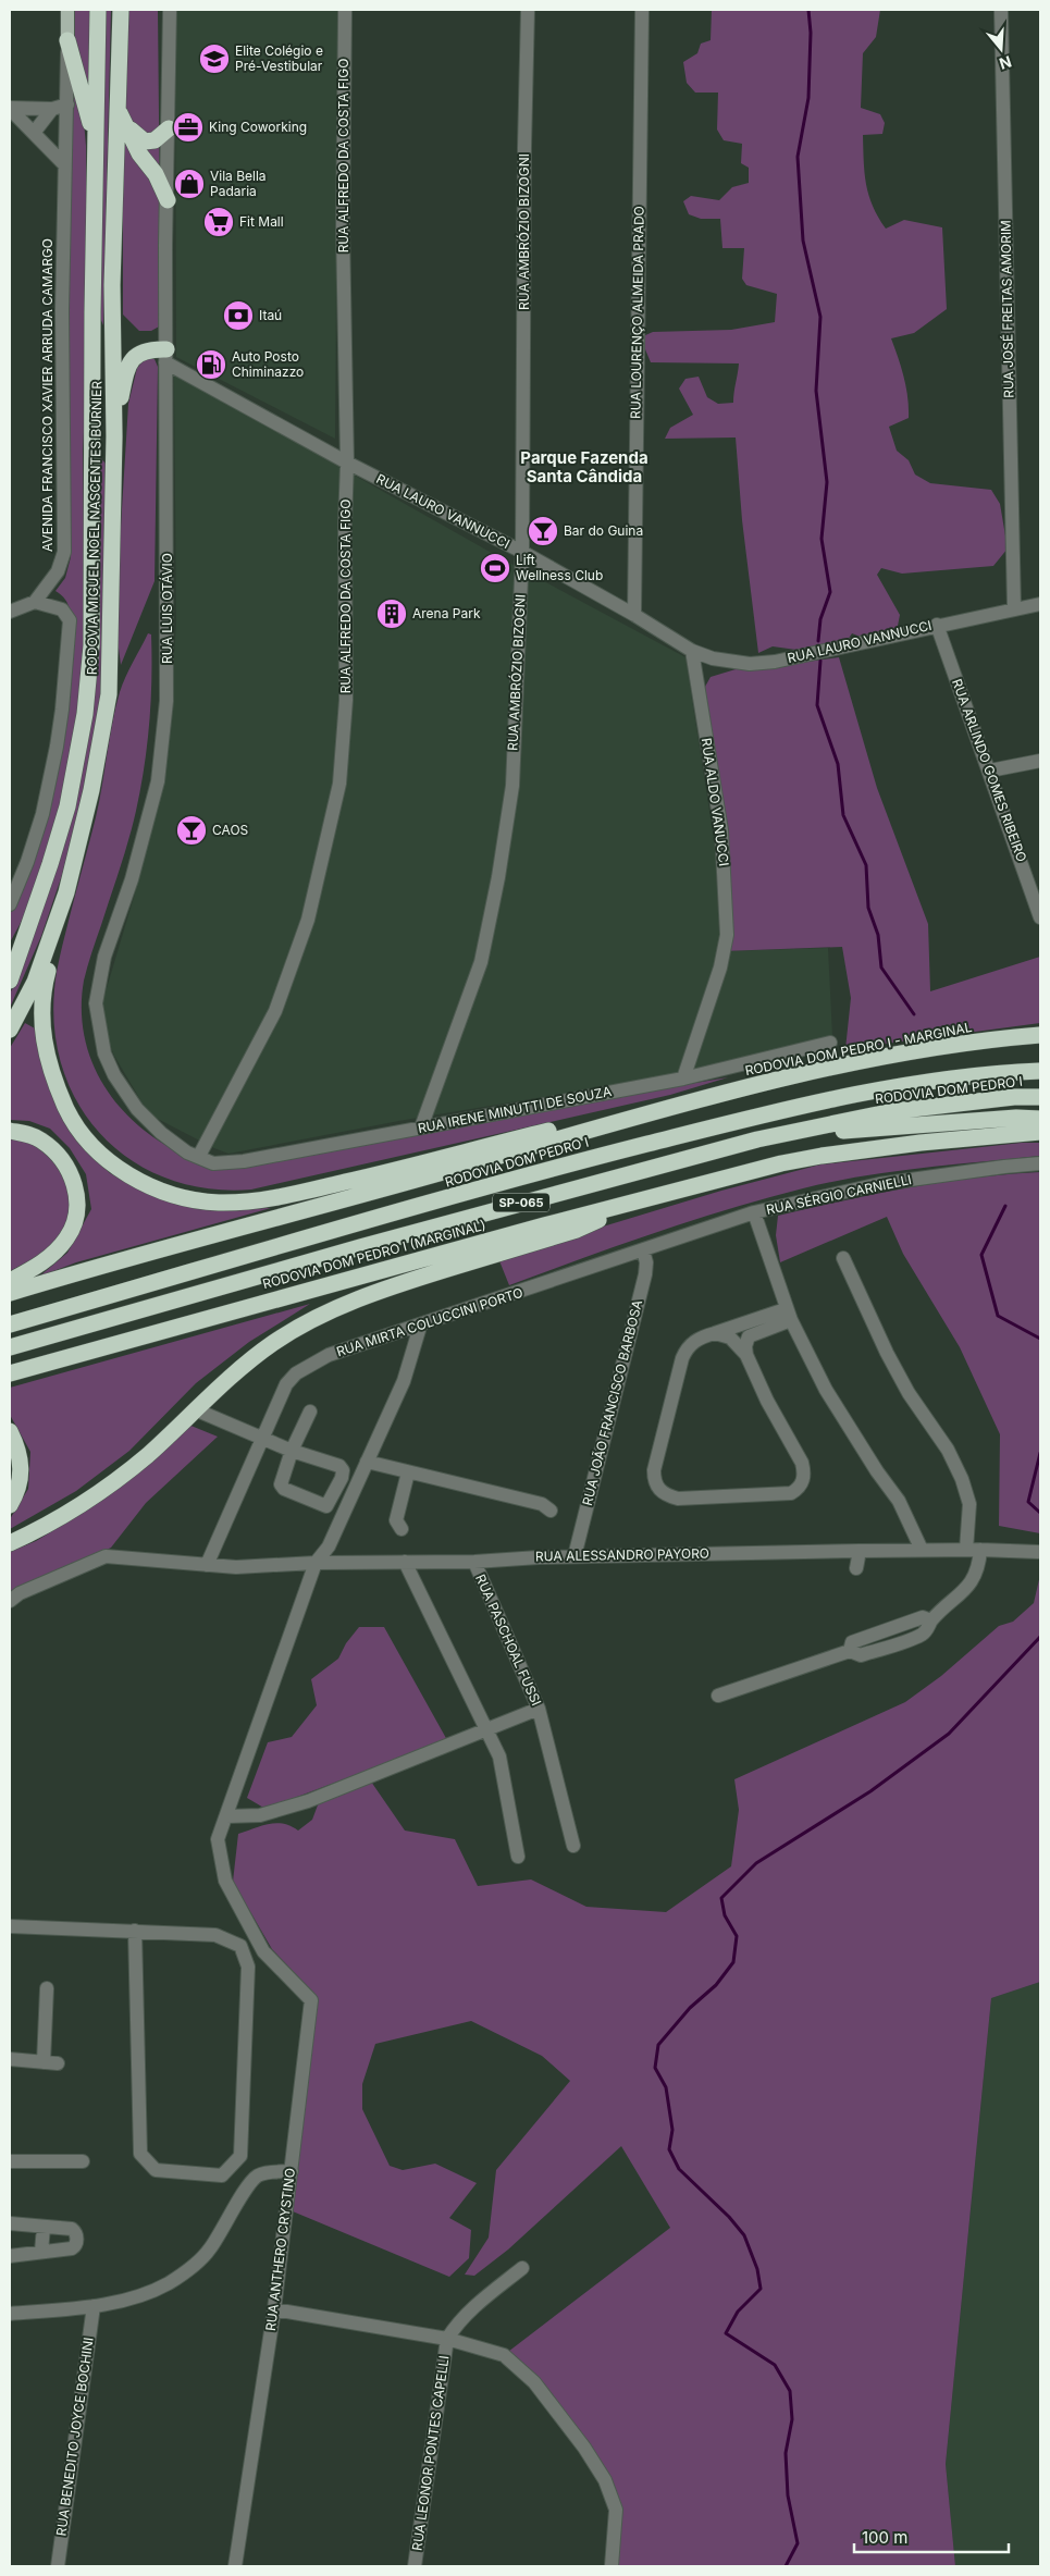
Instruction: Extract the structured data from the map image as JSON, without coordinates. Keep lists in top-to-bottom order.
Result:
{
  "streets": {
    "highway": [
      "RODOVIA MIGUEL NOEL NASCENTES BURNIER",
      "RODOVIA DOM PEDRO I - MARGINAL",
      "RODOVIA DOM PEDRO I",
      "SP-065",
      "RODOVIA DOM PEDRO I (MARGINAL)"
    ],
    "main road": ["AVENIDA FRANCISCO XAVIER ARRUDA CAMARGO"],
    "street": [
      "RUA ALFREDO DA COSTA FIGO",
      "RUA AMBRÓZIO BIZOGNI",
      "RUA JOSÉ FREITAS AMORIM",
      "RUA LOURENÇO ALMEIDA PRADO",
      "RUA LAURO VANNUCCI",
      "RUA LUIS OTÁVIO",
      "RUA ARLINDO GOMES RIBEIRO",
      "RUA ALDO VANUCCI",
      "RUA IRENE MINUTTI DE SOUZA",
      "RUA SÉRGIO CARNIELLI",
      "RUA MIRTA COLUCCINI PORTO",
      "RUA JOÃO FRANCISCO BARBOSA",
      "RUA ALESSANDRO PAYORO",
      "RUA PASCHOAL FUSSI",
      "RUA ANTHERO CRYSTINO",
      "RUA BENEDITO JOYCE BOCHINI",
      "RUA LEONOR PONTES CAPELLI"
    ]
  },
  "crossings": [
    ["RUA ALFREDO DA COSTA FIGO", "RUA LAURO VANNUCCI"],
    ["RUA ALFREDO DA COSTA FIGO", "RUA LUIS OTÁVIO"],
    ["RUA ALFREDO DA COSTA FIGO", "RUA IRENE MINUTTI DE SOUZA"],
    ["RUA AMBRÓZIO BIZOGNI", "RUA LAURO VANNUCCI"],
    ["RUA AMBRÓZIO BIZOGNI", "RUA IRENE MINUTTI DE SOUZA"],
    ["RUA JOSÉ FREITAS AMORIM", "RUA LAURO VANNUCCI"],
    ["RUA LOURENÇO ALMEIDA PRADO", "RUA LAURO VANNUCCI"],
    ["RUA LAURO VANNUCCI", "RUA LUIS OTÁVIO"],
    ["RUA LAURO VANNUCCI", "RUA ARLINDO GOMES RIBEIRO"],
    ["RUA LAURO VANNUCCI", "RUA ALDO VANUCCI"],
    ["RUA LUIS OTÁVIO", "RUA IRENE MINUTTI DE SOUZA"],
    ["RUA ALDO VANUCCI", "RUA IRENE MINUTTI DE SOUZA"],
    ["RUA SÉRGIO CARNIELLI", "RUA MIRTA COLUCCINI PORTO"],
    ["RUA SÉRGIO CARNIELLI", "RUA JOÃO FRANCISCO BARBOSA"],
    ["RUA MIRTA COLUCCINI PORTO", "RUA JOÃO FRANCISCO BARBOSA"],
    ["RUA MIRTA COLUCCINI PORTO", "RUA ALESSANDRO PAYORO"],
    ["RUA JOÃO FRANCISCO BARBOSA", "RUA ALESSANDRO PAYORO"],
    ["RUA ALESSANDRO PAYORO", "RUA PASCHOAL FUSSI"]
  ],
  "districts": ["Parque Fazenda Santa Cândida"],
  "places": {
    "school or university": ["Elite Colégio e Pré-Vestibular"],
    "office": ["King Coworking"],
    "shop": ["Vila Bella Padaria"],
    "supermarket": ["Fit Mall"],
    "bank": ["Itaú"],
    "fuel station": ["Auto Posto Chiminazzo"],
    "bar": ["Bar do Guina", "CAOS"],
    "sports": ["Lift Wellness Club"],
    "building": ["Arena Park"]
  },
  "scale_bar": "100 m",
  "north": "bottom"
}
